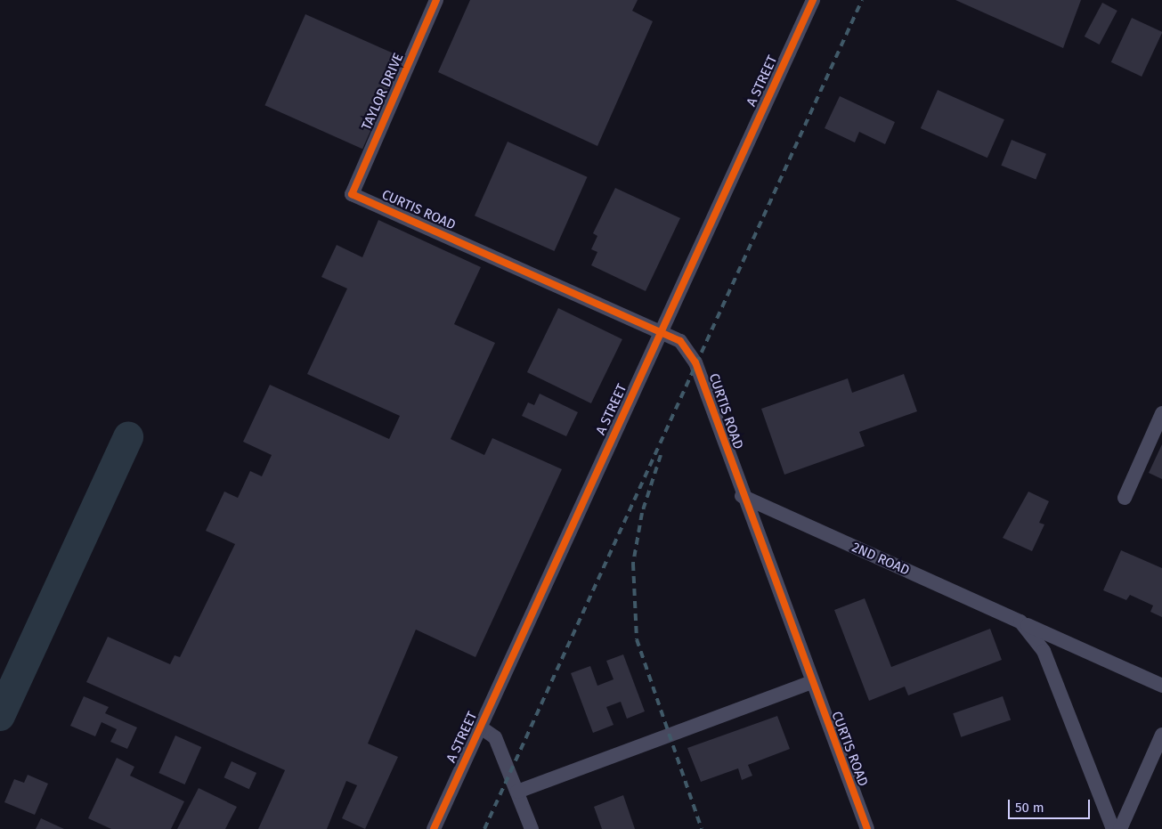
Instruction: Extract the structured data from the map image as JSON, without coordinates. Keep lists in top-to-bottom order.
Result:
{
  "streets": {
    "street": [
      "A STREET",
      "TAYLOR DRIVE",
      "CURTIS ROAD",
      "2ND ROAD"
    ]
  },
  "crossings": [
    ["A STREET", "CURTIS ROAD"],
    ["TAYLOR DRIVE", "CURTIS ROAD"],
    ["CURTIS ROAD", "2ND ROAD"]
  ],
  "scale_bar": "50 m"
}
